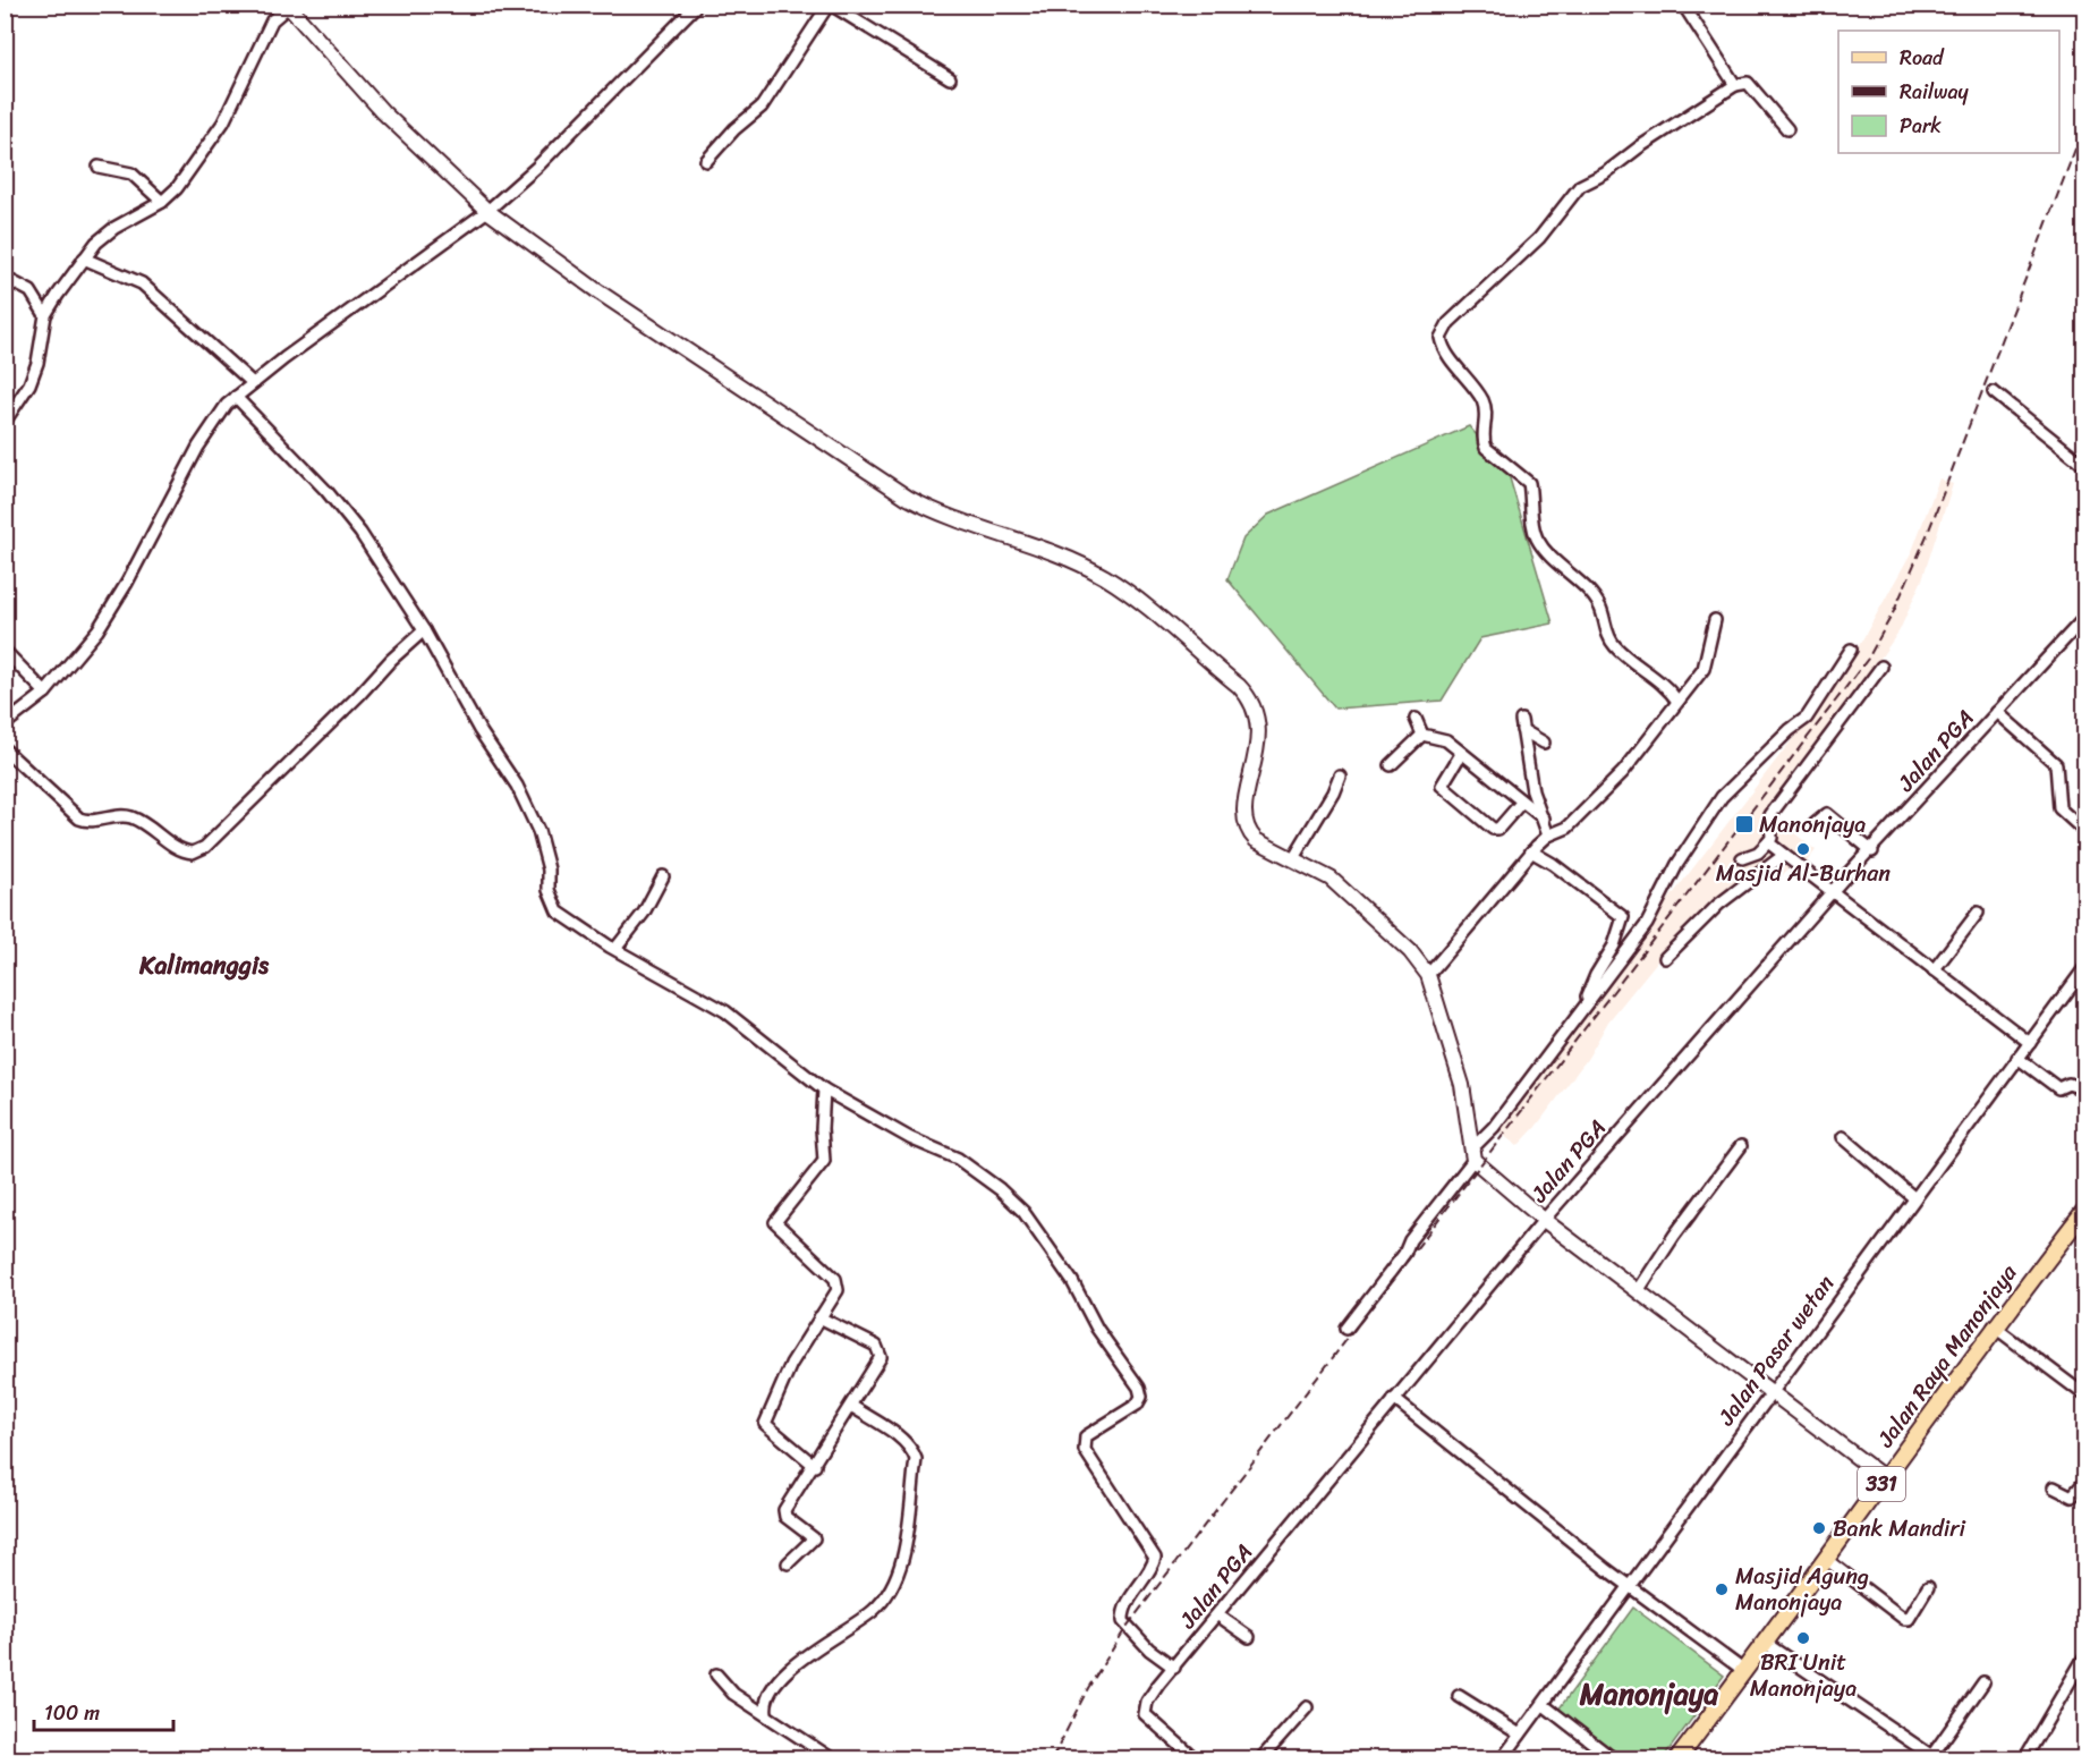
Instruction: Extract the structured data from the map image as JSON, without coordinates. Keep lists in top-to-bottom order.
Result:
{
  "streets": {
    "main road": ["Jalan Raya Manonjaya", "331"],
    "street": ["Jalan PGA", "Jalan Pasar wetan"]
  },
  "districts": ["Kalimanggis", "Manonjaya"],
  "places": {
    "transit": ["Manonjaya"],
    "other": [
      "Masjid Al-Burhan",
      "Bank Mandiri",
      "Masjid Agung Manonjaya",
      "BRI Unit Manonjaya"
    ]
  },
  "legend": ["Road", "Railway", "Park"],
  "scale_bar": "100 m"
}
